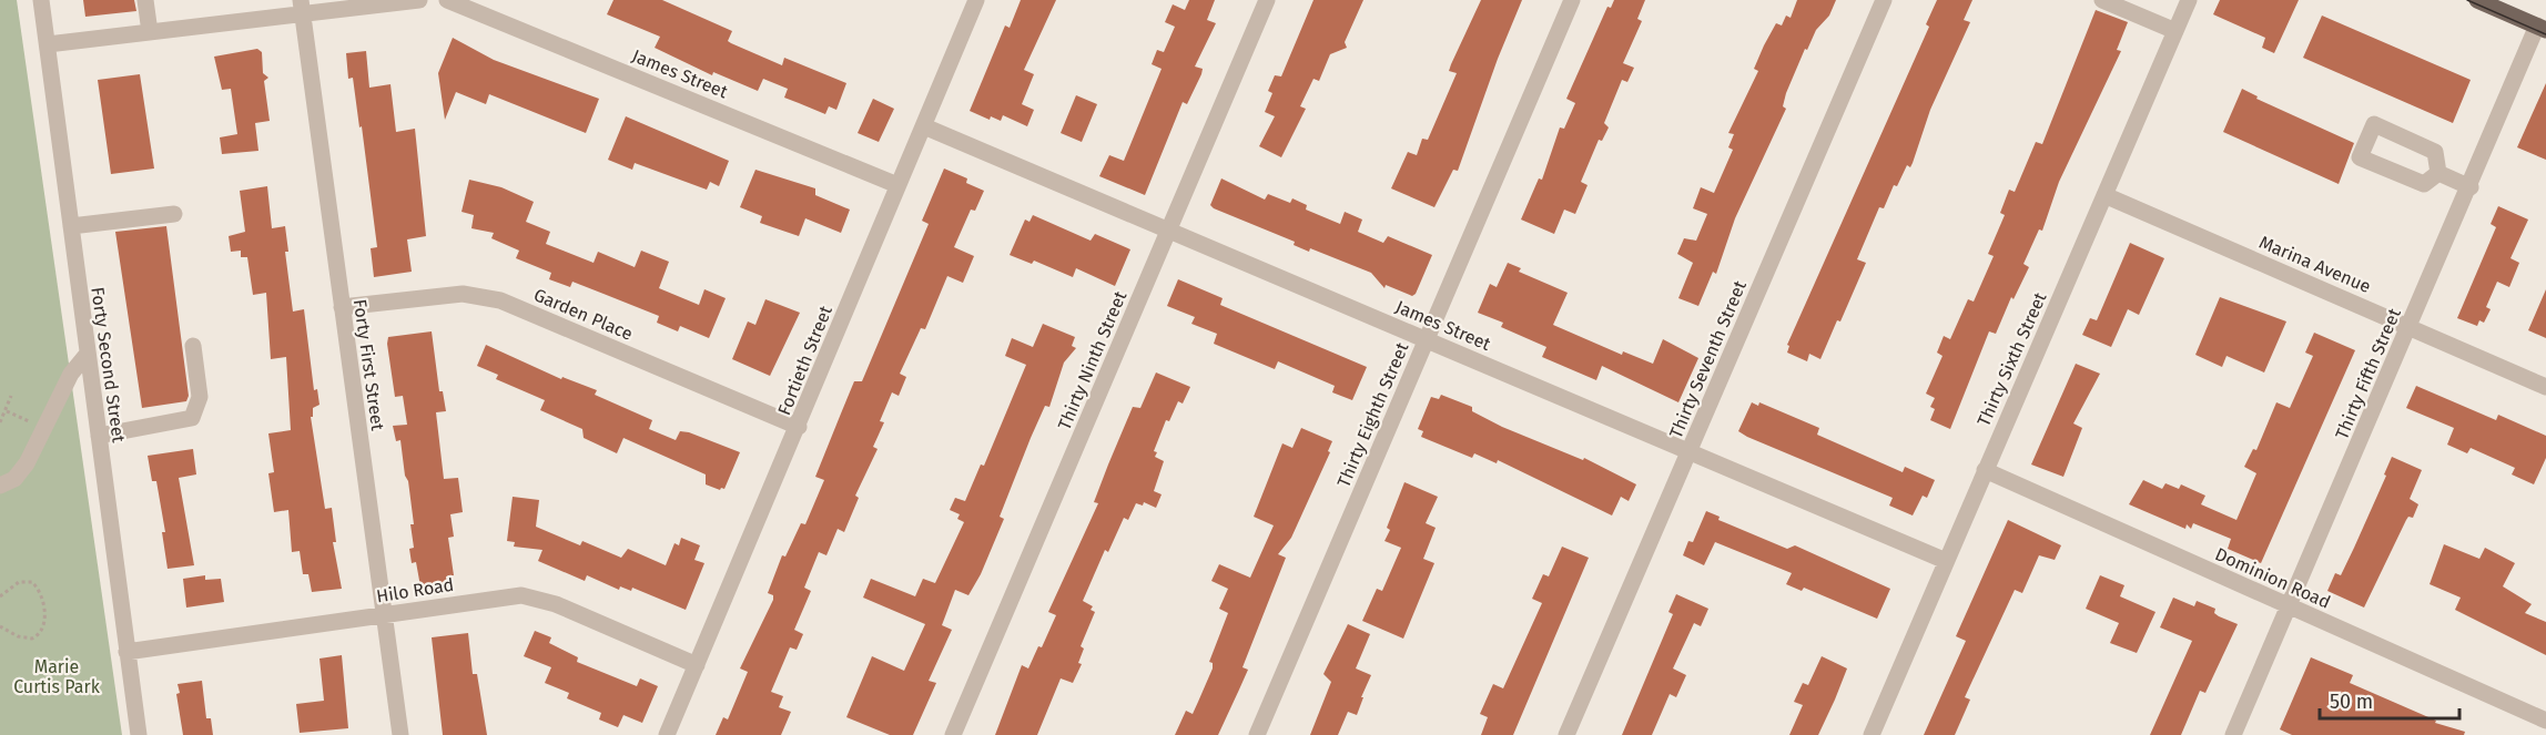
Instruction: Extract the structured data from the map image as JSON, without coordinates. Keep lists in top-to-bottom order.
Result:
{
  "streets": {
    "street": [
      "James Street",
      "Marina Avenue",
      "Garden Place",
      "Thirty Seventh Street",
      "Thirty Sixth Street",
      "Fortieth Street",
      "Thirty Ninth Street",
      "Forty Second Street",
      "Forty First Street",
      "Thirty Fifth Street",
      "Thirty Eighth Street",
      "Dominion Road",
      "Hilo Road"
    ]
  },
  "crossings": [
    ["James Street", "Thirty Seventh Street"],
    ["James Street", "Thirty Sixth Street"],
    ["James Street", "Fortieth Street"],
    ["James Street", "Thirty Ninth Street"],
    ["James Street", "Thirty Eighth Street"],
    ["Marina Avenue", "Thirty Sixth Street"],
    ["Marina Avenue", "Thirty Fifth Street"],
    ["Garden Place", "Fortieth Street"],
    ["Garden Place", "Forty First Street"],
    ["Thirty Sixth Street", "Dominion Road"],
    ["Fortieth Street", "Hilo Road"],
    ["Forty Second Street", "Hilo Road"],
    ["Forty First Street", "Hilo Road"],
    ["Thirty Fifth Street", "Dominion Road"]
  ],
  "parks": ["Marie Curtis Park"],
  "scale_bar": "50 m"
}
